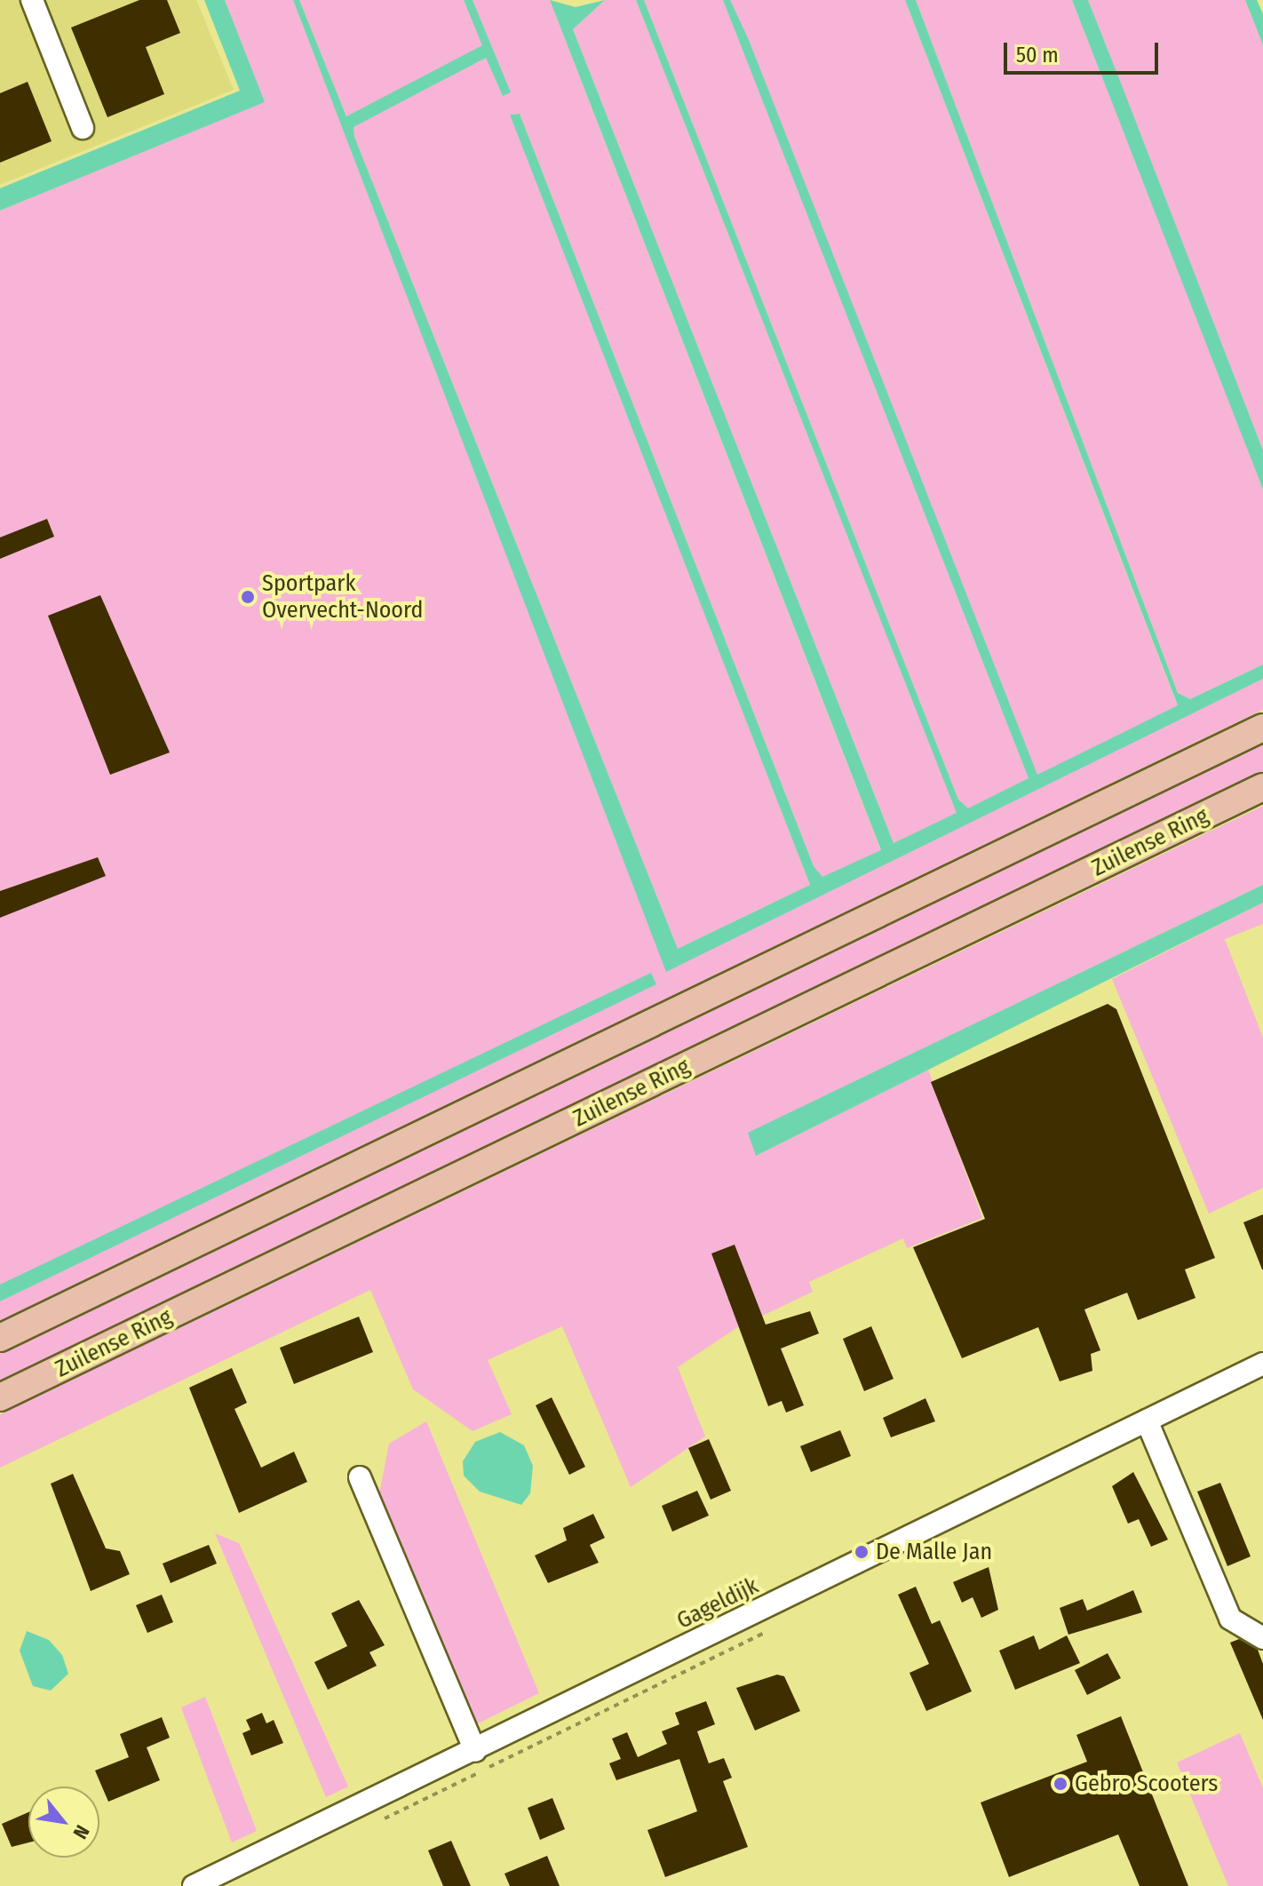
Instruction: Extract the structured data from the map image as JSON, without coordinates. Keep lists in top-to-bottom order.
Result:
{
  "streets": {
    "main road": ["Zuilense Ring"],
    "street": ["Gageldijk"]
  },
  "places": ["Sportpark Overvecht-Noord", "De Malle Jan", "Gebro Scooters"],
  "scale_bar": "50 m",
  "north": "bottom right"
}
